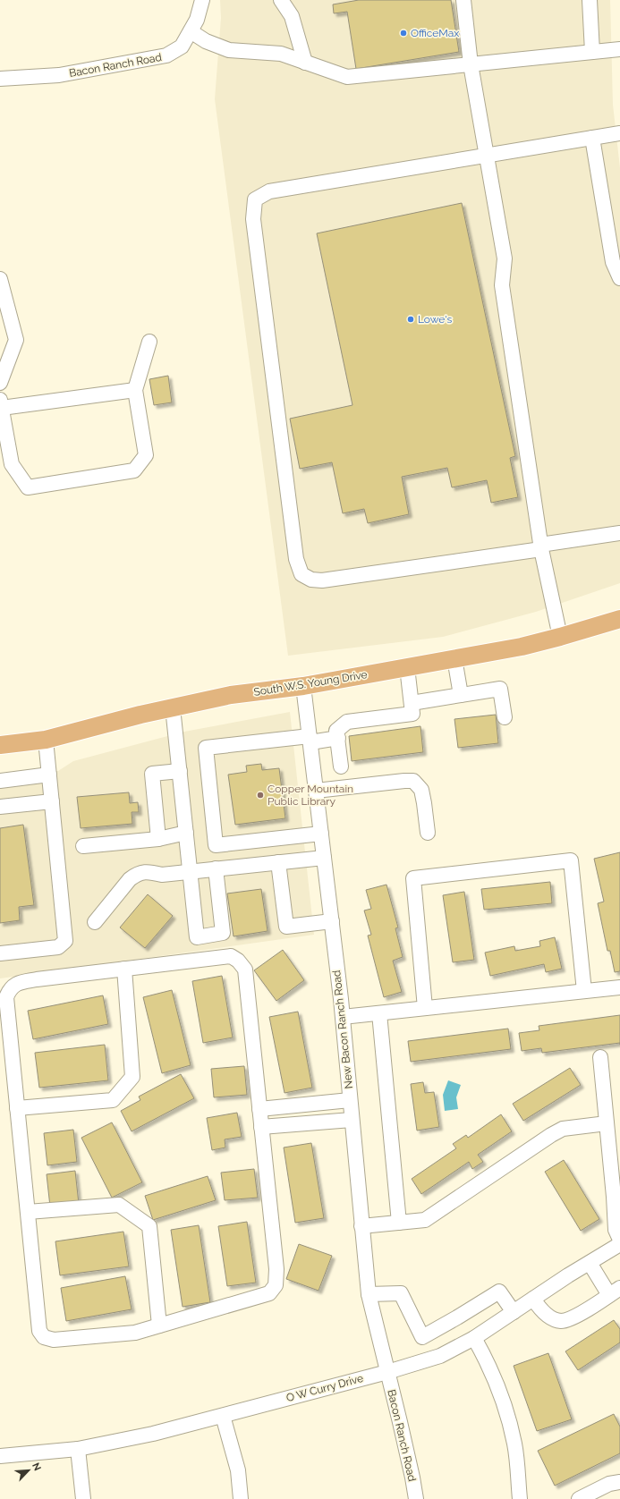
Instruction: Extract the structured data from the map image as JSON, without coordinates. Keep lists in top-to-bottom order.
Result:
{
  "streets": {
    "main road": ["South W.S. Young Drive"],
    "street": ["Bacon Ranch Road", "New Bacon Ranch Road", "O W Curry Drive"]
  },
  "crossings": [
    ["Bacon Ranch Road", "New Bacon Ranch Road"],
    ["Bacon Ranch Road", "O W Curry Drive"],
    ["South W.S. Young Drive", "New Bacon Ranch Road"],
    ["New Bacon Ranch Road", "O W Curry Drive"]
  ],
  "places": ["OfficeMax", "Lowe's", "Copper Mountain Public Library"],
  "north": "top right"
}
